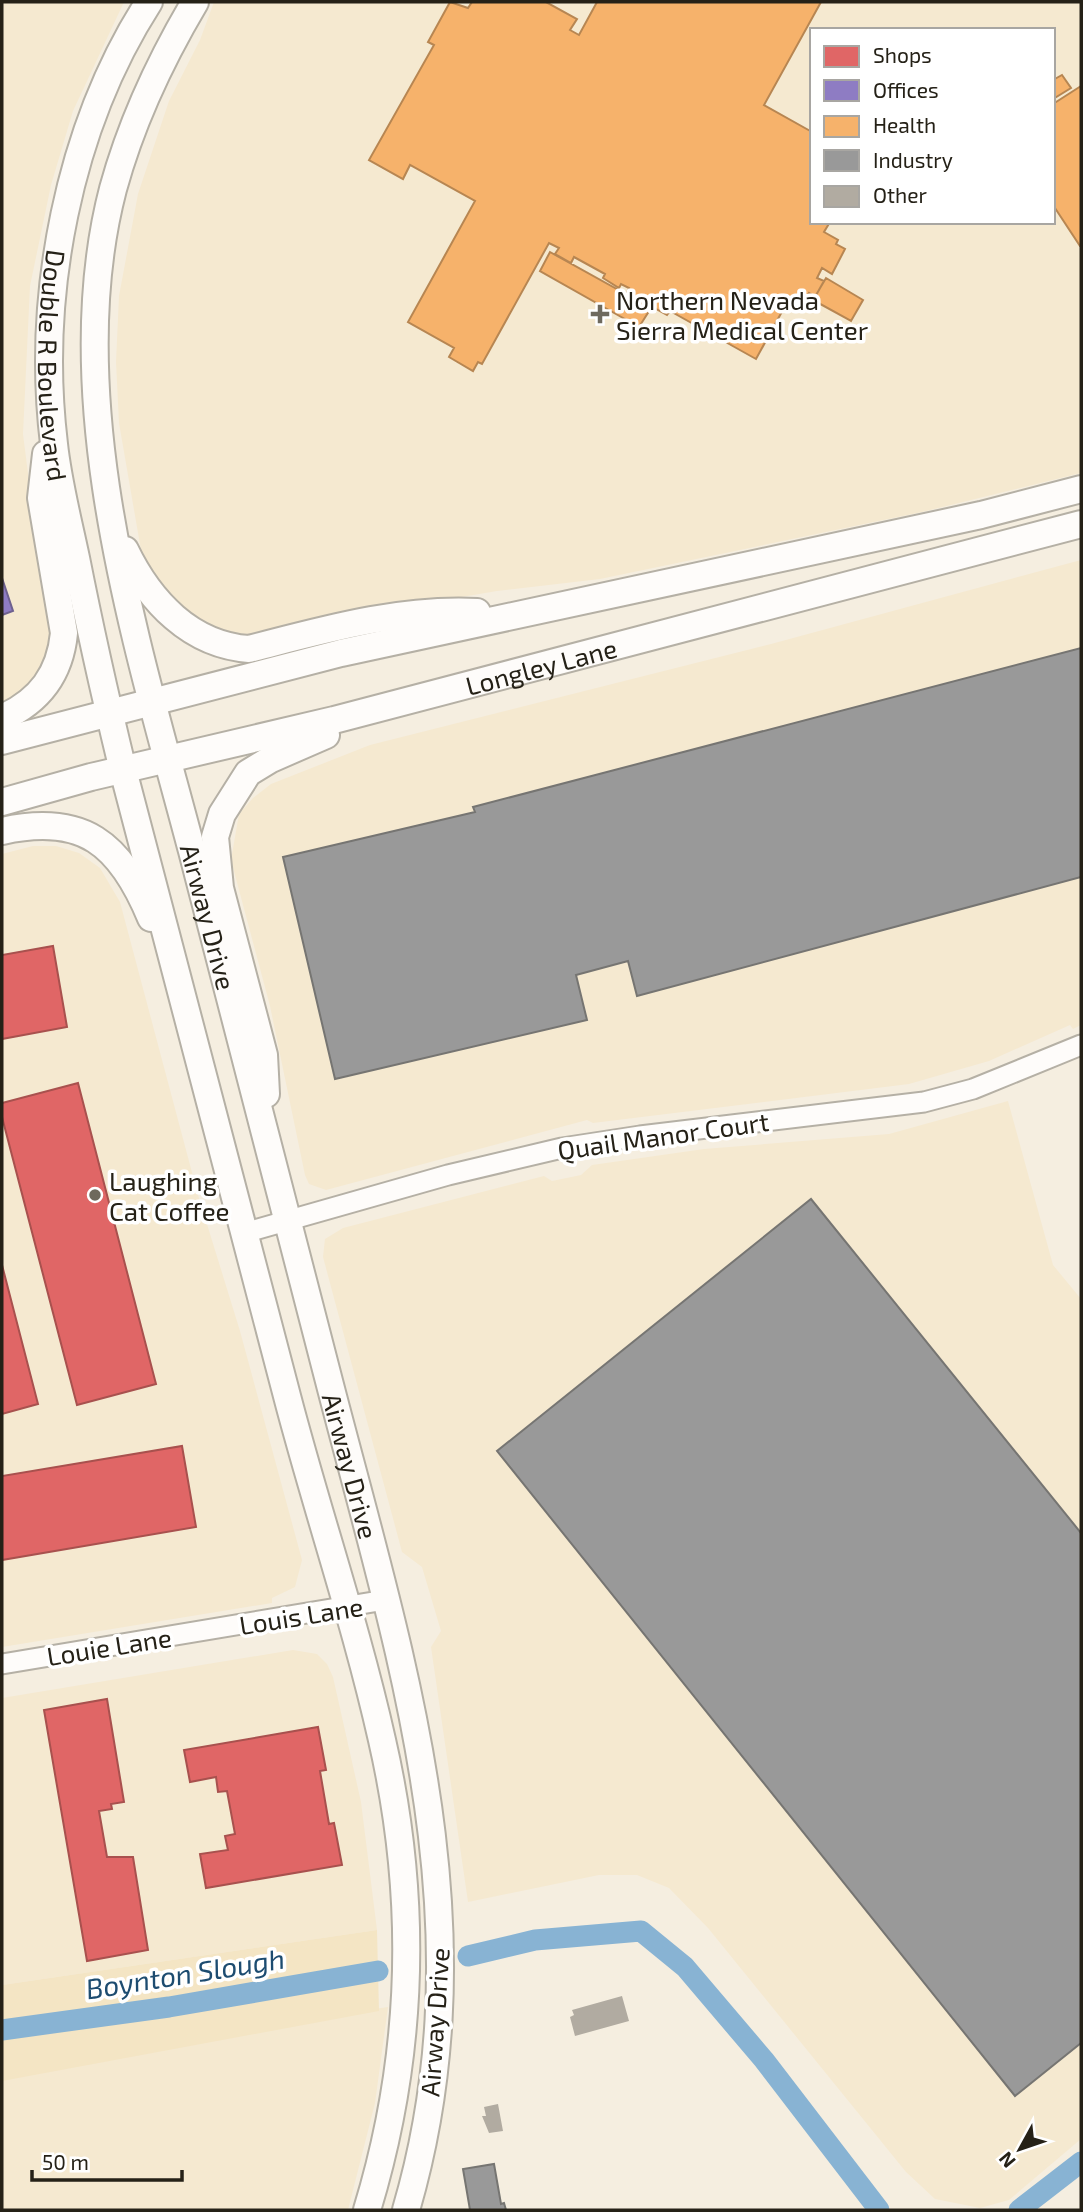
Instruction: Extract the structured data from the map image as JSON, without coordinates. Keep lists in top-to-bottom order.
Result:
{
  "streets": {
    "main road": ["Double R Boulevard", "Longley Lane", "Airway Drive"],
    "street": ["Quail Manor Court", "Louis Lane", "Louie Lane"]
  },
  "crossings": [
    ["Double R Boulevard", "Longley Lane"],
    ["Double R Boulevard", "Airway Drive"],
    ["Longley Lane", "Airway Drive"],
    ["Airway Drive", "Quail Manor Court"],
    ["Airway Drive", "Louis Lane"],
    ["Louis Lane", "Louie Lane"]
  ],
  "water": ["Boynton Slough"],
  "places": {
    "health": ["Northern Nevada Sierra Medical Center"],
    "other": ["Laughing Cat Coffee"]
  },
  "legend": [
    "Shops",
    "Offices",
    "Health",
    "Industry",
    "Other"
  ],
  "scale_bar": "50 m",
  "north": "bottom left"
}
